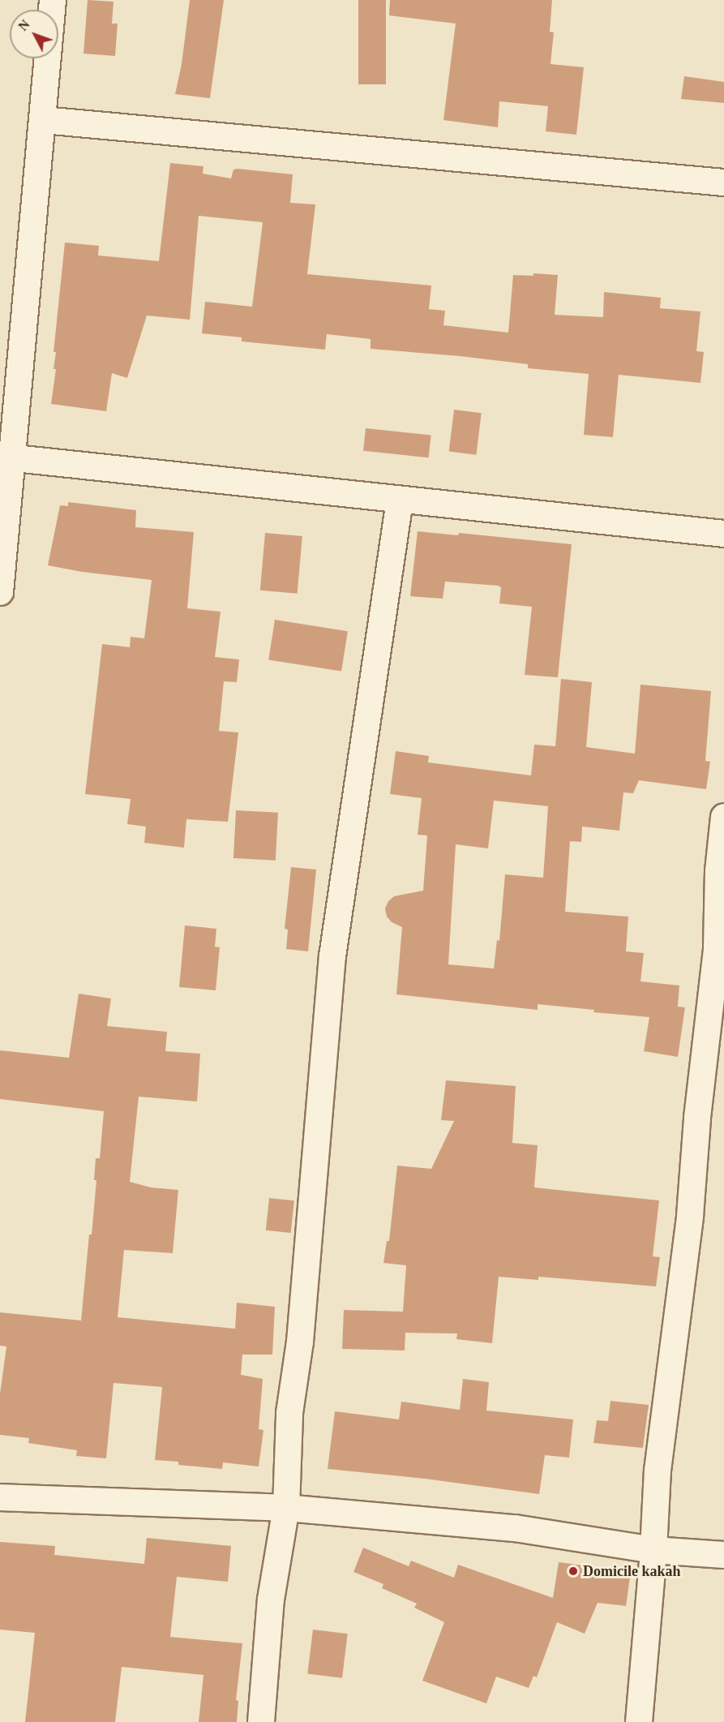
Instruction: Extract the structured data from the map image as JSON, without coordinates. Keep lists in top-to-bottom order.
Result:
{
  "places": ["Domicile kakah"],
  "north": "top left"
}
